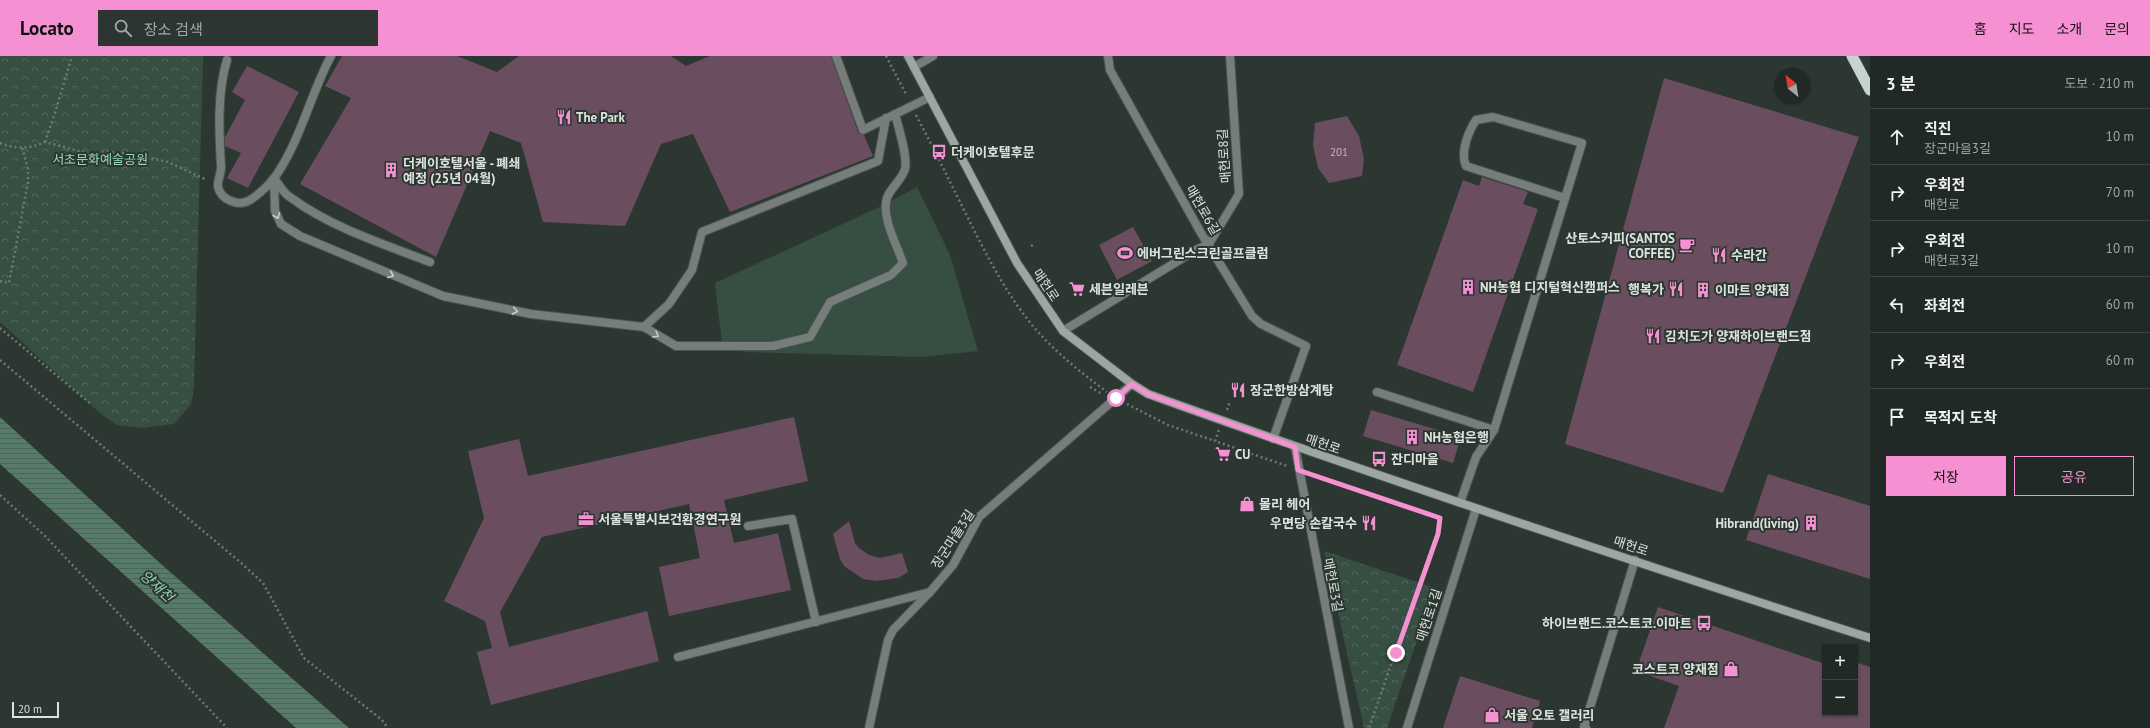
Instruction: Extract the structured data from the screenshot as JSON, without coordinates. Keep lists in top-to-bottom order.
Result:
{
  "streets": {
    "main road": ["매헌로"],
    "street": [
      "매헌로8길",
      "매헌로6길",
      "장군마을3길",
      "매헌로3길",
      "매헌로1길"
    ]
  },
  "crossings": [
    ["매헌로8길", "매헌로6길"],
    ["매헌로6길", "매헌로"],
    ["매헌로", "장군마을3길"],
    ["매헌로", "매헌로3길"],
    ["매헌로", "매헌로1길"]
  ],
  "water": ["양재천"],
  "parks": ["서초문화예술공원"],
  "places": {
    "restaurant": [
      "The Park",
      "수라간",
      "행복가",
      "김치도가 양재하이브랜드점",
      "장군한방삼계탕",
      "우면당 손칼국수"
    ],
    "bus stop": ["더케이호텔후문", "잔디마을", "하이브랜드.코스트코.이마트"],
    "building": [
      "더케이호텔서울 - 폐쇄 예정 (25년 04월)",
      "NH농협 디지털혁신캠퍼스",
      "이마트 양재점",
      "NH농협은행",
      "Hibrand(living)"
    ],
    "cafe": ["산토스커피(SANTOS COFFEE)"],
    "sports": ["에버그린스크린골프클럼"],
    "supermarket": ["세븐일레븐", "CU"],
    "shop": ["몰리 헤어", "코스트코 양재점", "서울 오토 갤러리"],
    "office": ["서울특별시보건환경연구원"]
  },
  "house_numbers": ["201"],
  "scale_bar": "20 m",
  "north": "top left",
  "page": {
    "header": "Locato",
    "search": "장소 검색",
    "nav": [
      "홈",
      "지도",
      "소개",
      "문의"
    ],
    "heading": ["3 분", "도보 · 210 m"],
    "list": [
      ["직진", "장군마을3길", "10 m"],
      ["우회전", "매헌로", "70 m"],
      ["우회전", "매헌로3길", "10 m"],
      ["좌회전", "60 m"],
      ["우회전", "60 m"],
      "목적지 도착"
    ],
    "buttons": ["저장", "공유"],
    "map_buttons": ["+", "−"],
    "scale": "20 m"
  }
}
